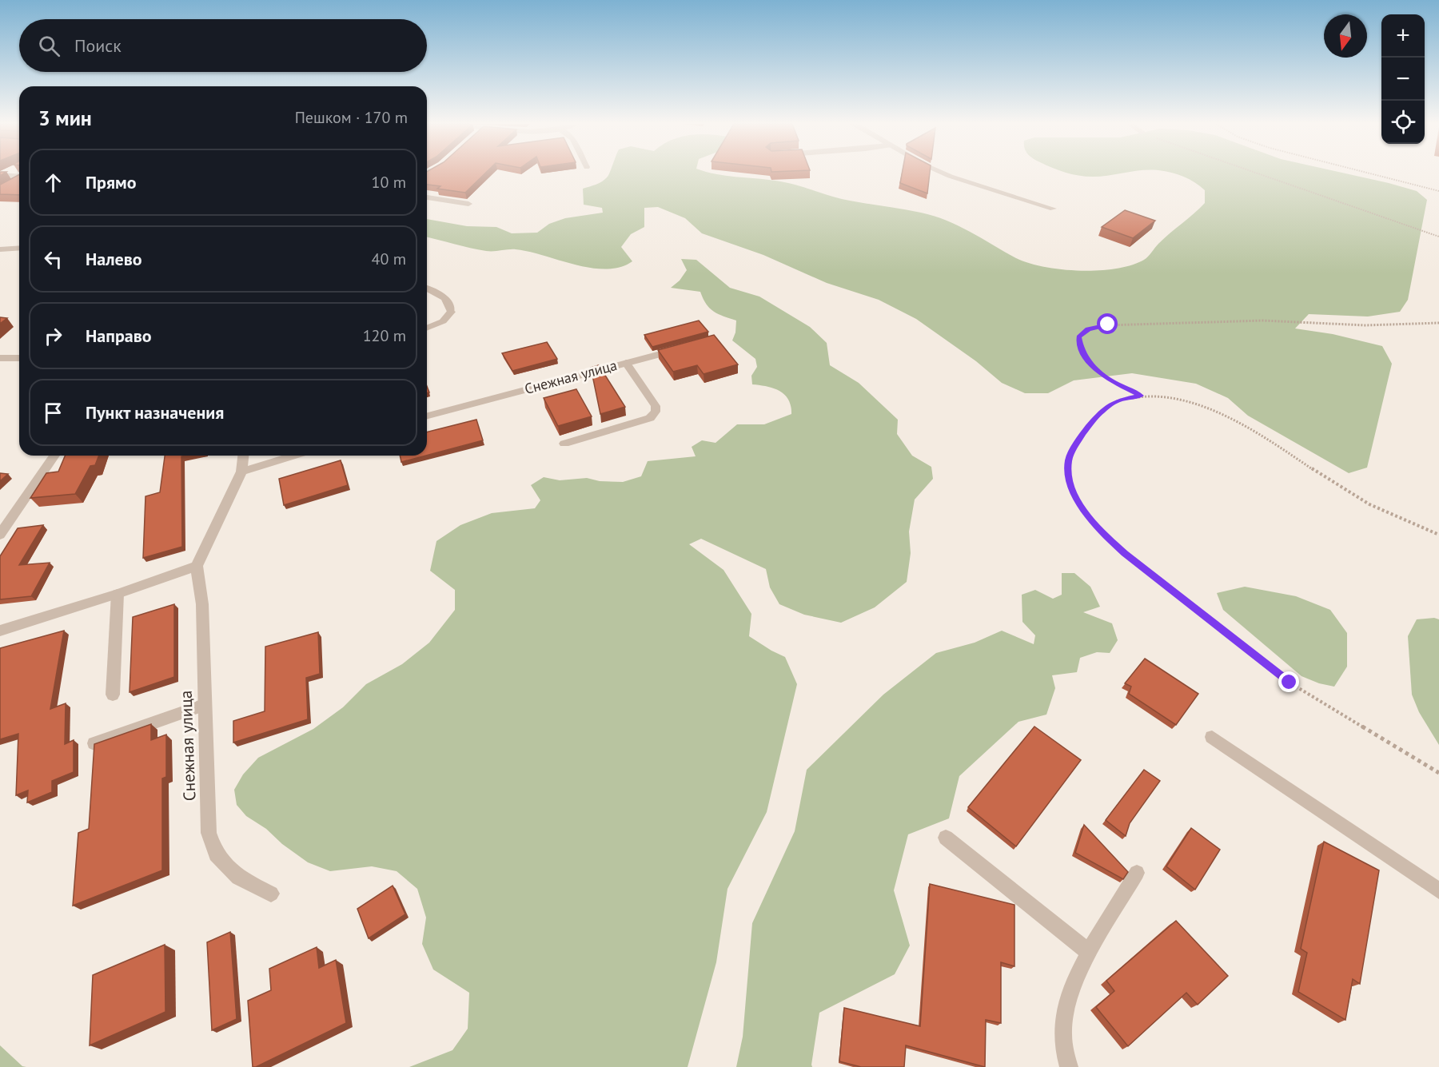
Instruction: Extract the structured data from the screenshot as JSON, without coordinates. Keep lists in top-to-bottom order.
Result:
{
  "streets": {
    "street": ["Снежная улица"]
  },
  "north": "bottom",
  "page": {
    "map_buttons": ["+", "−"],
    "search": "Поиск",
    "heading": ["3 мин", "Пешком · 170 m"],
    "list": [
      ["Прямо", "10 m"],
      ["Налево", "40 m"],
      ["Направо", "120 m"],
      "Пункт назначения"
    ]
  }
}
